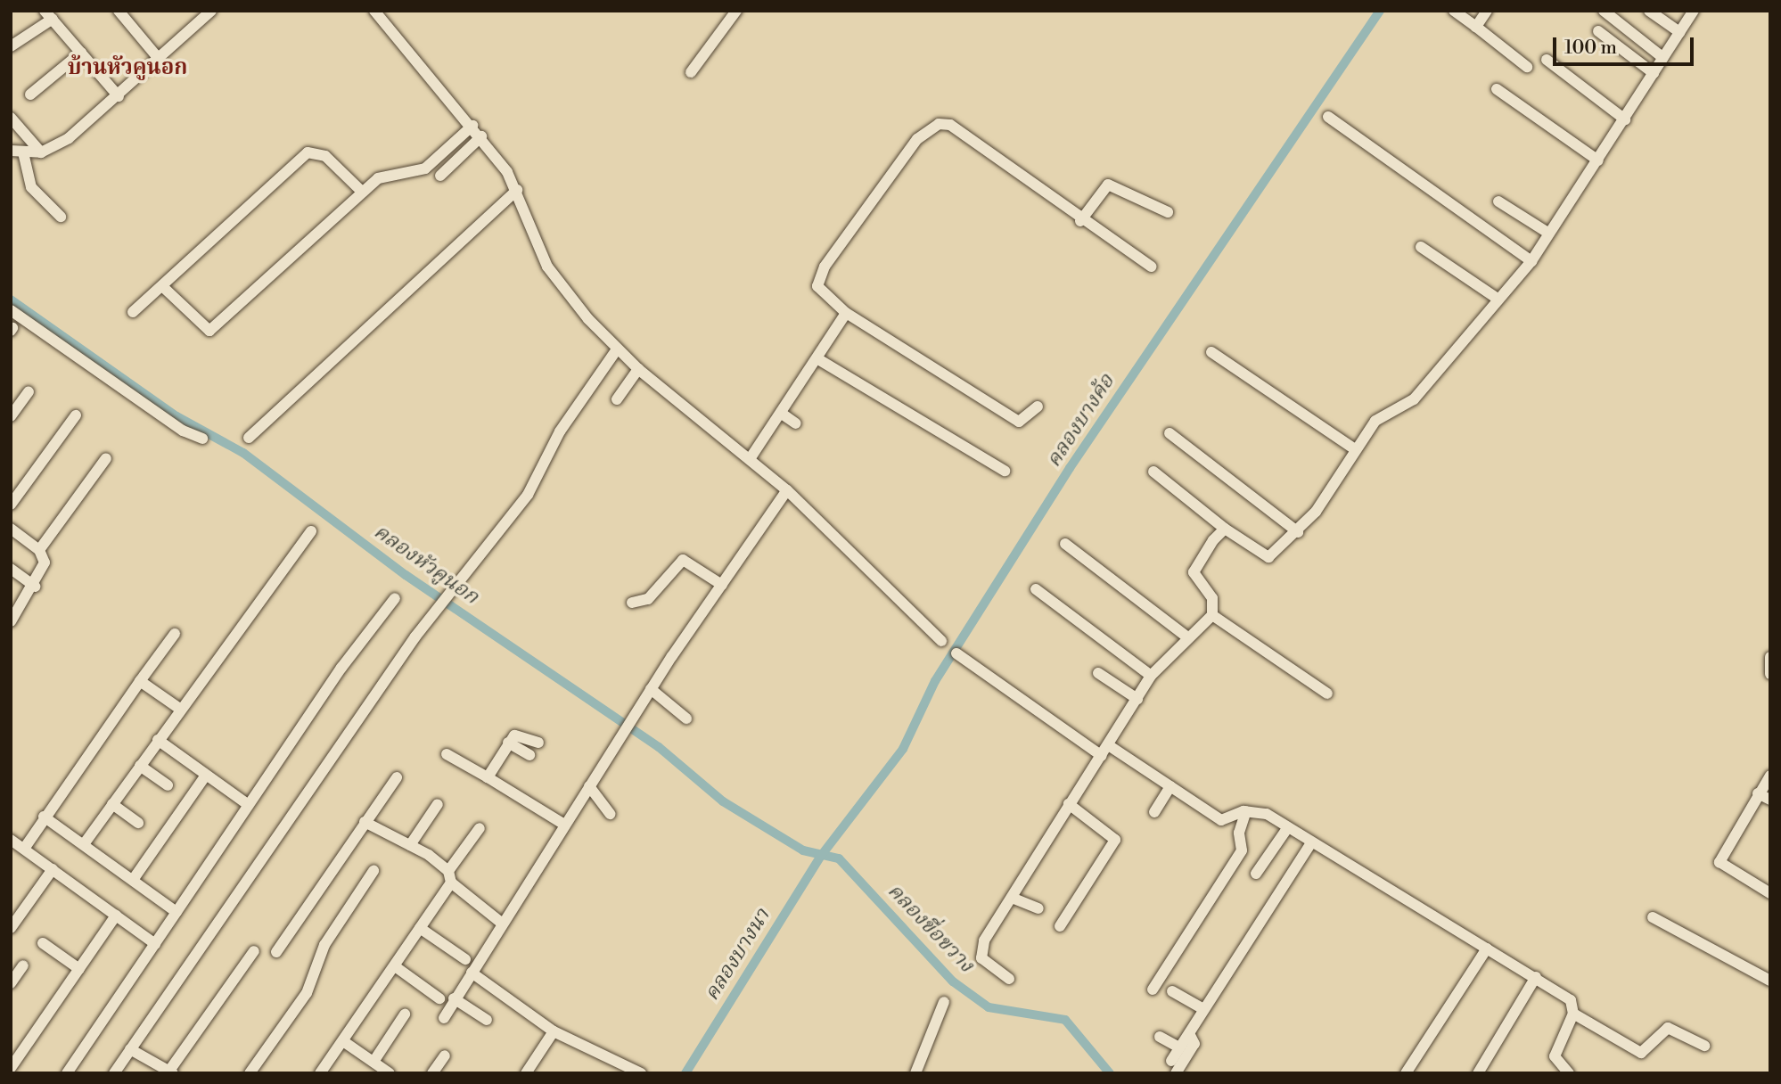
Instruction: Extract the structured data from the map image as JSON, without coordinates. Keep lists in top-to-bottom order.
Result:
{
  "districts": ["บ้านหัวคูนอก"],
  "water": [
    "คลองบางค้อ",
    "คลองหัวคูนอก",
    "คลองขื่อขวาง",
    "คลองบางนา"
  ],
  "scale_bar": "100 m"
}
